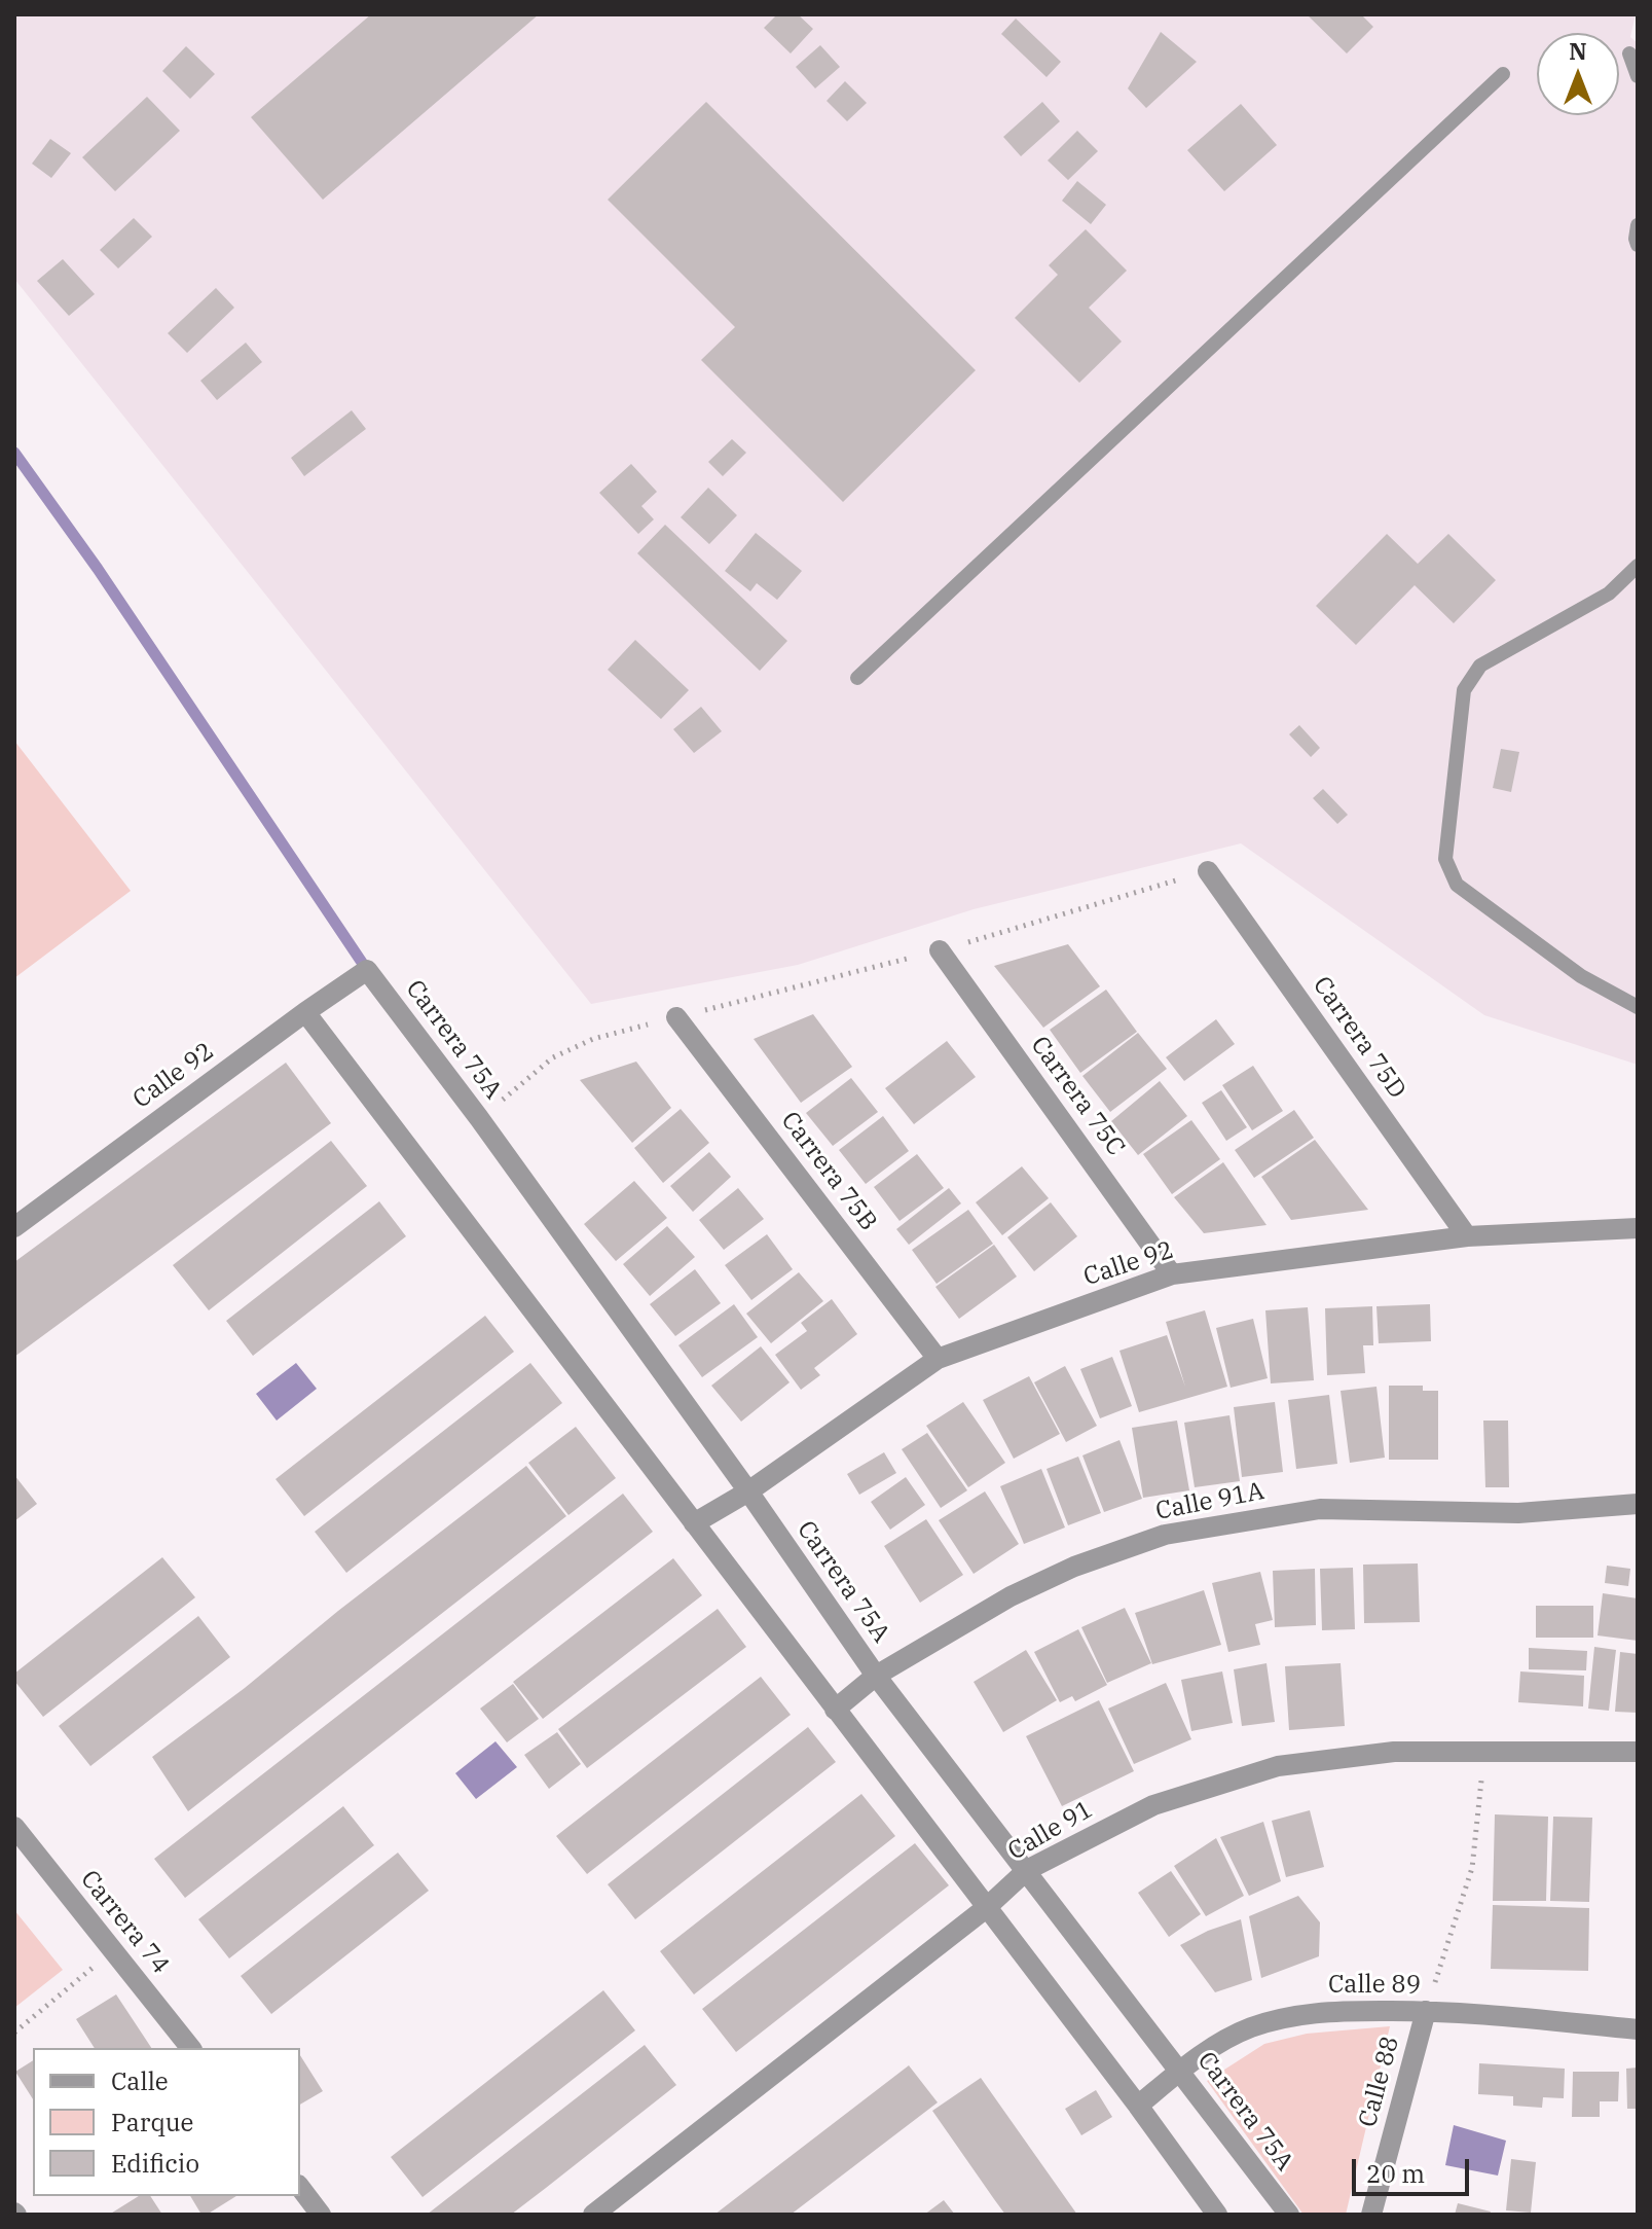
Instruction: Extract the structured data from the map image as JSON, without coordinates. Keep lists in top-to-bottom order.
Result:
{
  "streets": {
    "street": [
      "Carrera 75D",
      "Carrera 75A",
      "Calle 92",
      "Carrera 75C",
      "Carrera 75B",
      "Calle 91A",
      "Calle 91",
      "Carrera 74",
      "Calle 89",
      "Calle 88"
    ]
  },
  "crossings": [
    ["Carrera 75D", "Calle 92"],
    ["Carrera 75A", "Calle 92"],
    ["Carrera 75A", "Calle 91A"],
    ["Carrera 75A", "Calle 91"],
    ["Carrera 75A", "Calle 89"],
    ["Calle 92", "Carrera 75C"],
    ["Calle 92", "Carrera 75B"],
    ["Calle 89", "Calle 88"]
  ],
  "legend": ["Calle", "Parque", "Edificio"],
  "scale_bar": "20 m",
  "north": "top"
}
